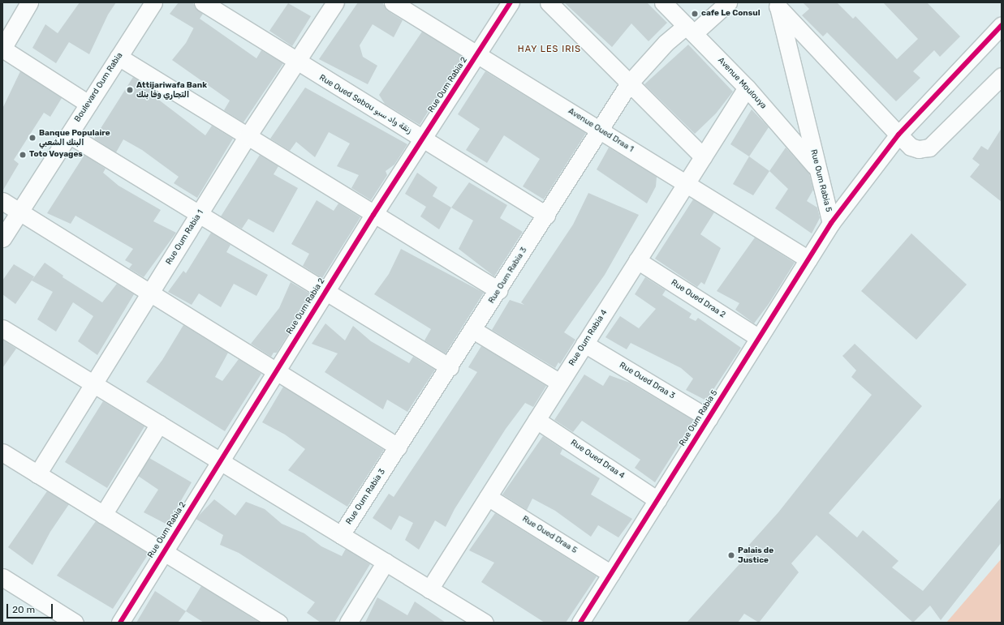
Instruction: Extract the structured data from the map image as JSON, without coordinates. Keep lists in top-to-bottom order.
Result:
{
  "streets": {
    "street": [
      "Avenue Moulouya",
      "Rue Oum Rabia 2",
      "Boulevard Oum Rabia",
      "Rue Oued Sebou زنقة واد سبو",
      "Avenue Oued Draa 1",
      "Rue Oum Rabia 5",
      "Rue Oum Rabia 1",
      "Rue Oum Rabia 3",
      "Rue Oued Draa 2",
      "Rue Oum Rabia 4",
      "Rue Oued Draa 3",
      "Rue Oued Draa 4",
      "Rue Oued Draa 5"
    ]
  },
  "crossings": [
    ["Avenue Moulouya", "Rue Oum Rabia 5"],
    ["Avenue Moulouya", "Rue Oum Rabia 3"],
    ["Avenue Moulouya", "Rue Oum Rabia 4"],
    ["Rue Oum Rabia 2", "Rue Oued Sebou زنقة واد سبو"],
    ["Rue Oum Rabia 2", "Avenue Oued Draa 1"],
    ["Rue Oued Sebou زنقة واد سبو", "Rue Oum Rabia 1"],
    ["Rue Oued Sebou زنقة واد سبو", "Rue Oum Rabia 3"],
    ["Avenue Oued Draa 1", "Rue Oum Rabia 5"],
    ["Avenue Oued Draa 1", "Rue Oum Rabia 3"],
    ["Avenue Oued Draa 1", "Rue Oum Rabia 4"],
    ["Rue Oum Rabia 5", "Rue Oued Draa 2"],
    ["Rue Oum Rabia 5", "Rue Oued Draa 3"],
    ["Rue Oum Rabia 5", "Rue Oued Draa 4"],
    ["Rue Oum Rabia 5", "Rue Oued Draa 5"],
    ["Rue Oued Draa 2", "Rue Oum Rabia 4"],
    ["Rue Oum Rabia 4", "Rue Oued Draa 3"],
    ["Rue Oum Rabia 4", "Rue Oued Draa 4"],
    ["Rue Oum Rabia 4", "Rue Oued Draa 5"]
  ],
  "districts": ["HAY LES IRIS"],
  "places": [
    "cafe Le Consul",
    "Attijariwafa Bank التجاري وفا بنك",
    "Banque Populaire البنك الشعبي",
    "Toto Voyages",
    "Palais de Justice"
  ],
  "scale_bar": "20 m"
}
